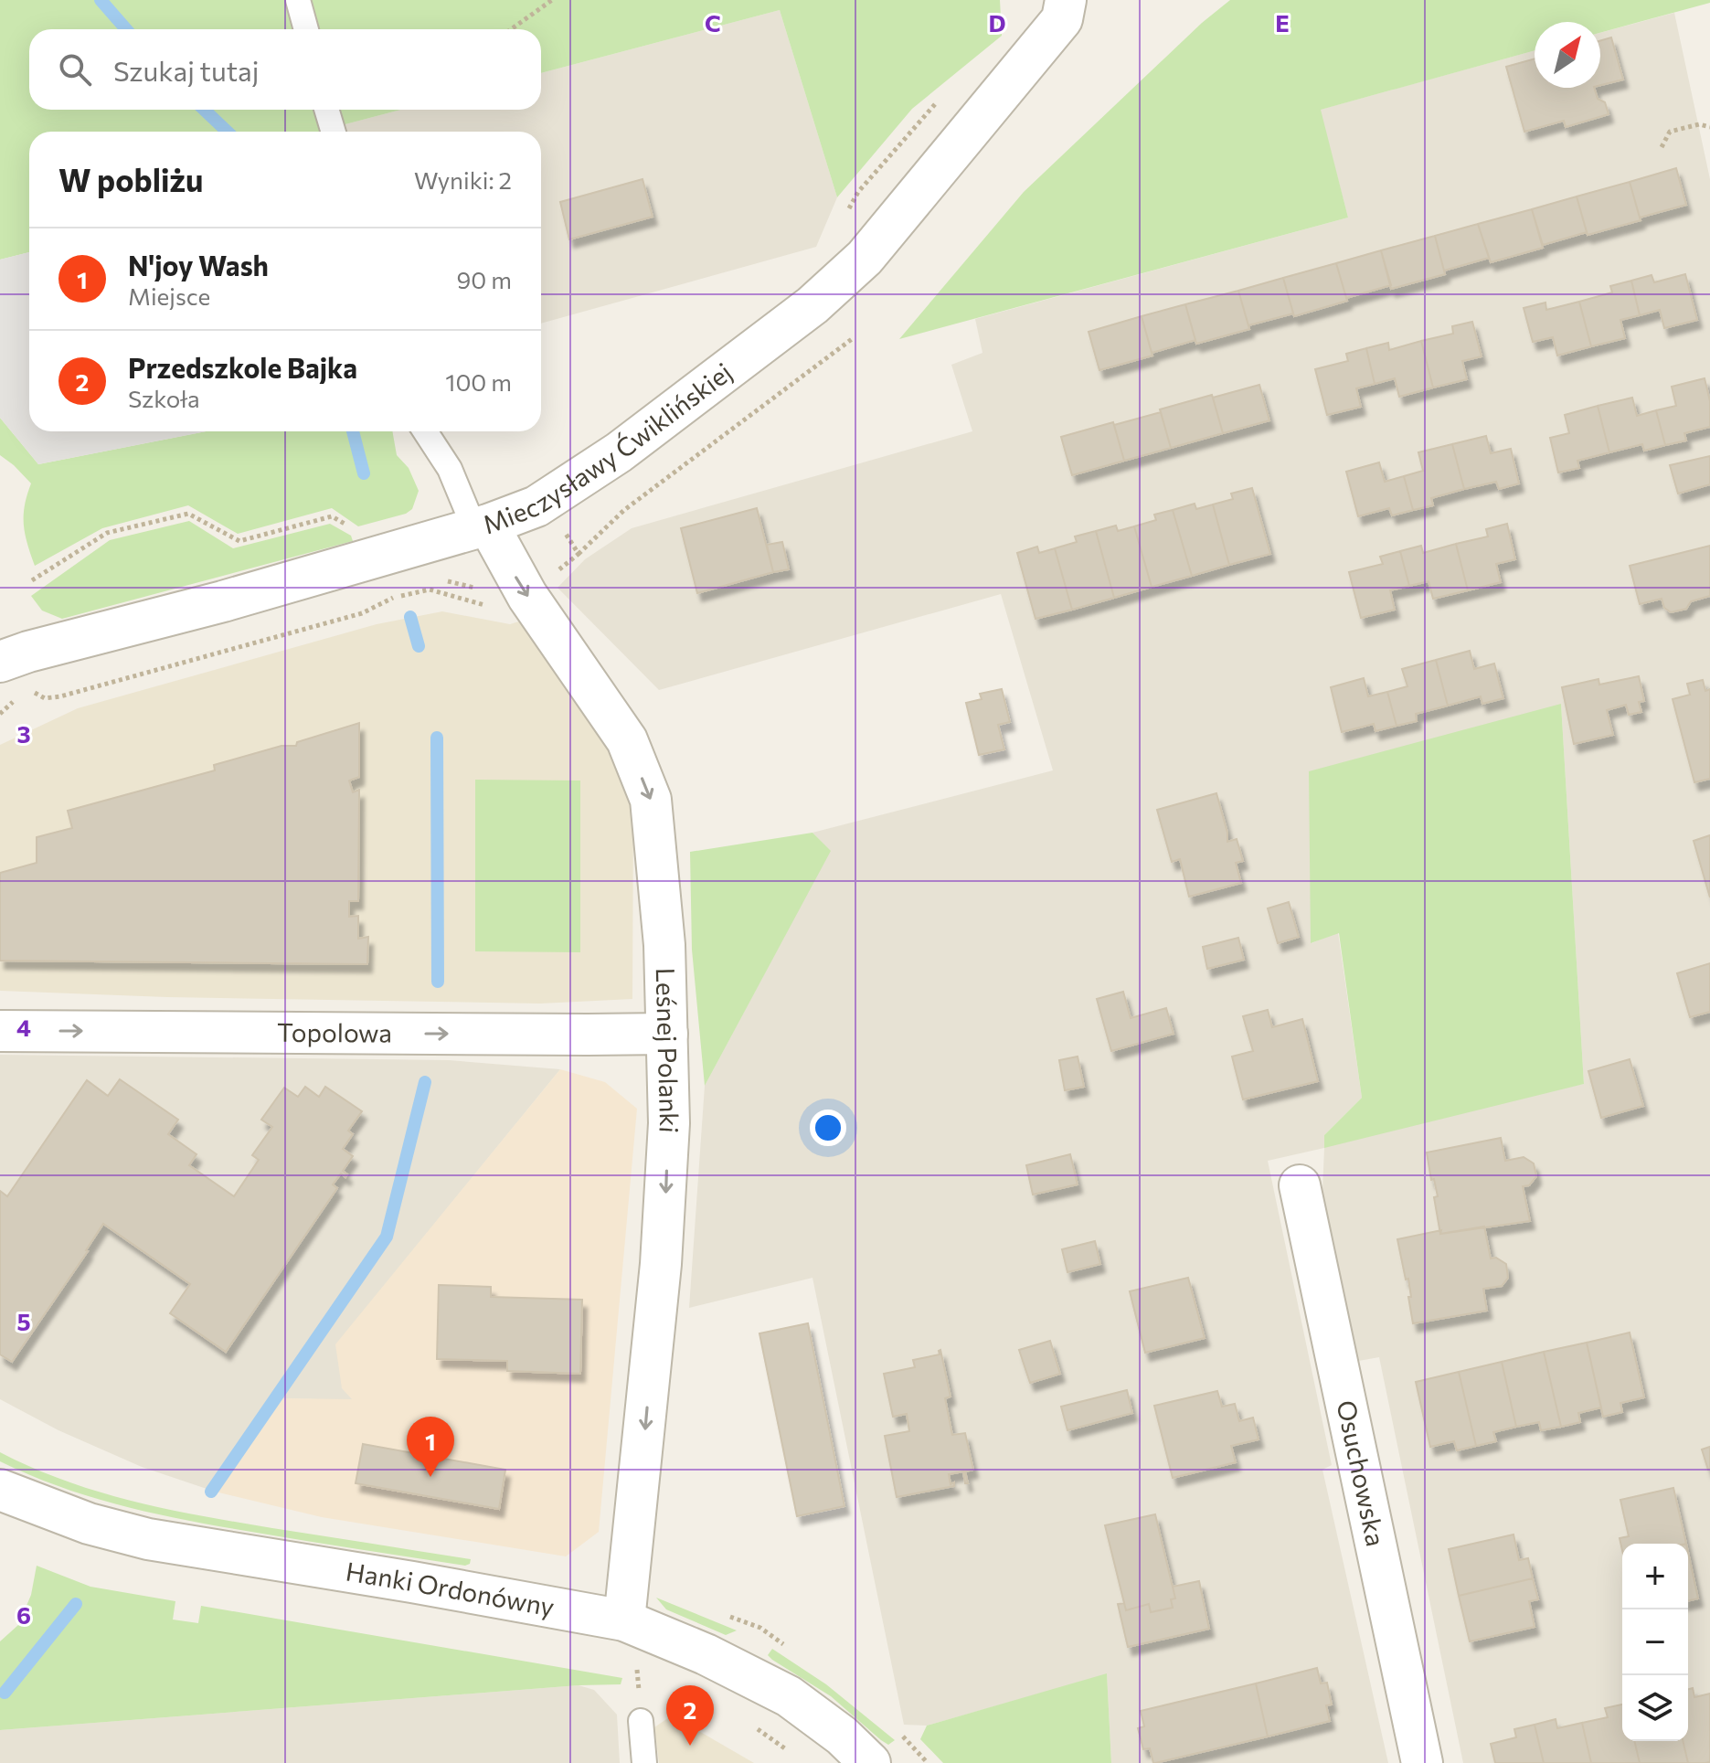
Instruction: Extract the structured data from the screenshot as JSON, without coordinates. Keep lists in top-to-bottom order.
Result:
{
  "streets": {
    "street": [
      "Mieczysławy Ćwiklińskiej",
      "Topolowa",
      "Leśnej Polanki",
      "Osuchowska",
      "Hanki Ordonówny"
    ]
  },
  "crossings": [
    ["Mieczysławy Ćwiklińskiej", "Leśnej Polanki"],
    ["Topolowa", "Leśnej Polanki"],
    ["Leśnej Polanki", "Hanki Ordonówny"]
  ],
  "one_way": ["Topolowa", "Leśnej Polanki"],
  "north": "top right",
  "page": {
    "search": "Szukaj tutaj",
    "heading": ["W pobliżu", "Wyniki: 2"],
    "list": [
      {
        "mark": "1",
        "name": "N'joy Wash",
        "note": "Miejsce",
        "value": "90 m"
      },
      {
        "mark": "2",
        "name": "Przedszkole Bajka",
        "note": "Szkoła",
        "value": "100 m"
      }
    ],
    "pins": ["1", "2"],
    "map_buttons": ["+", "−"]
  },
  "grid": {
    "columns": ["C", "D", "E"],
    "rows": [
      "3",
      "4",
      "5",
      "6"
    ]
  }
}
